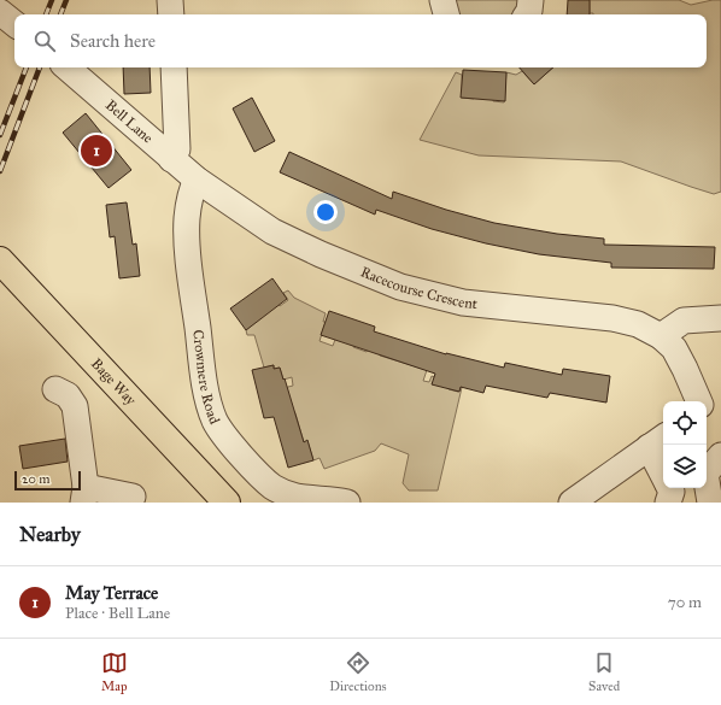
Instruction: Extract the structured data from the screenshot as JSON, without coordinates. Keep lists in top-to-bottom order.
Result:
{
  "streets": {
    "main road": ["Bage Way"],
    "street": ["Bell Lane", "Racecourse Crescent", "Crowmere Road"]
  },
  "crossings": [
    ["Bell Lane", "Racecourse Crescent"],
    ["Bell Lane", "Crowmere Road"],
    ["Racecourse Crescent", "Crowmere Road"]
  ],
  "scale_bar": "20 m",
  "page": {
    "search": "Search here",
    "pins": "1",
    "scale": "20 m",
    "heading": "Nearby",
    "list": [
      {
        "mark": "1",
        "name": "May Terrace",
        "note": "Place · Bell Lane",
        "value": "70 m"
      }
    ],
    "nav": ["Map", "Directions", "Saved"]
  }
}
